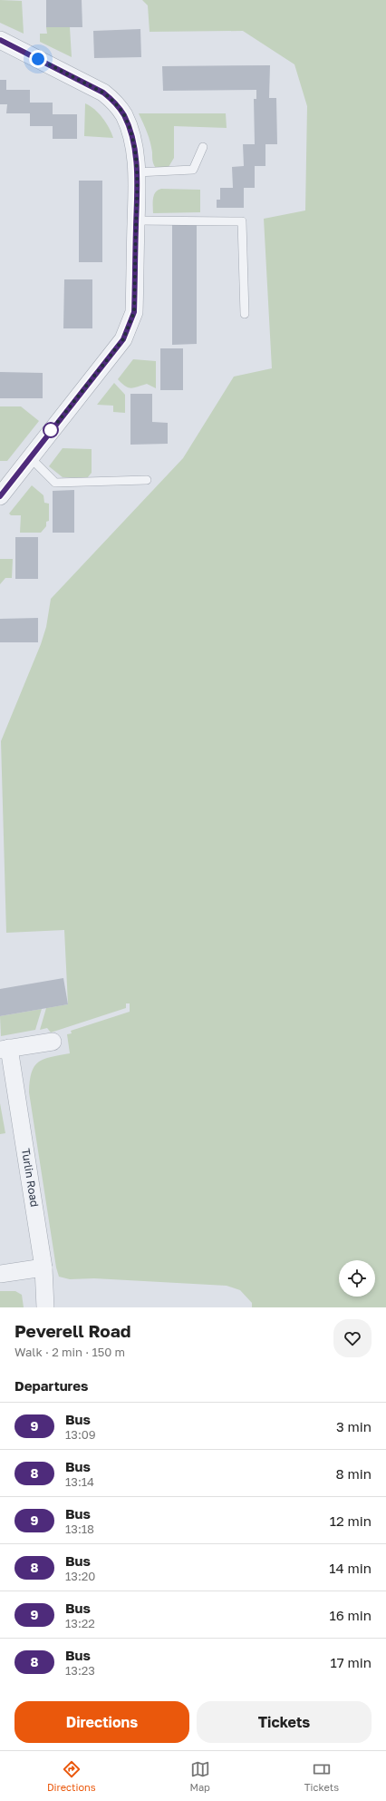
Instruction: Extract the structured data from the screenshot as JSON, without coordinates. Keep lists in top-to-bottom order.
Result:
{
  "streets": {
    "street": ["Turlin Road"]
  },
  "lines": ["bus line 9"],
  "page": {
    "heading": [
      ["Peverell Road", "Walk · 2 min · 150 m"],
      "Departures"
    ],
    "list": [
      {
        "mark": "9",
        "name": "Bus",
        "note": "13:09",
        "value": "3 min"
      },
      {
        "mark": "8",
        "name": "Bus",
        "note": "13:14",
        "value": "8 min"
      },
      {
        "mark": "9",
        "name": "Bus",
        "note": "13:18",
        "value": "12 min"
      },
      {
        "mark": "8",
        "name": "Bus",
        "note": "13:20",
        "value": "14 min"
      },
      {
        "mark": "9",
        "name": "Bus",
        "note": "13:22",
        "value": "16 min"
      },
      {
        "mark": "8",
        "name": "Bus",
        "note": "13:23",
        "value": "17 min"
      }
    ],
    "buttons": ["Directions", "Tickets"],
    "tabs": ["Directions", "Map", "Tickets"]
  }
}
